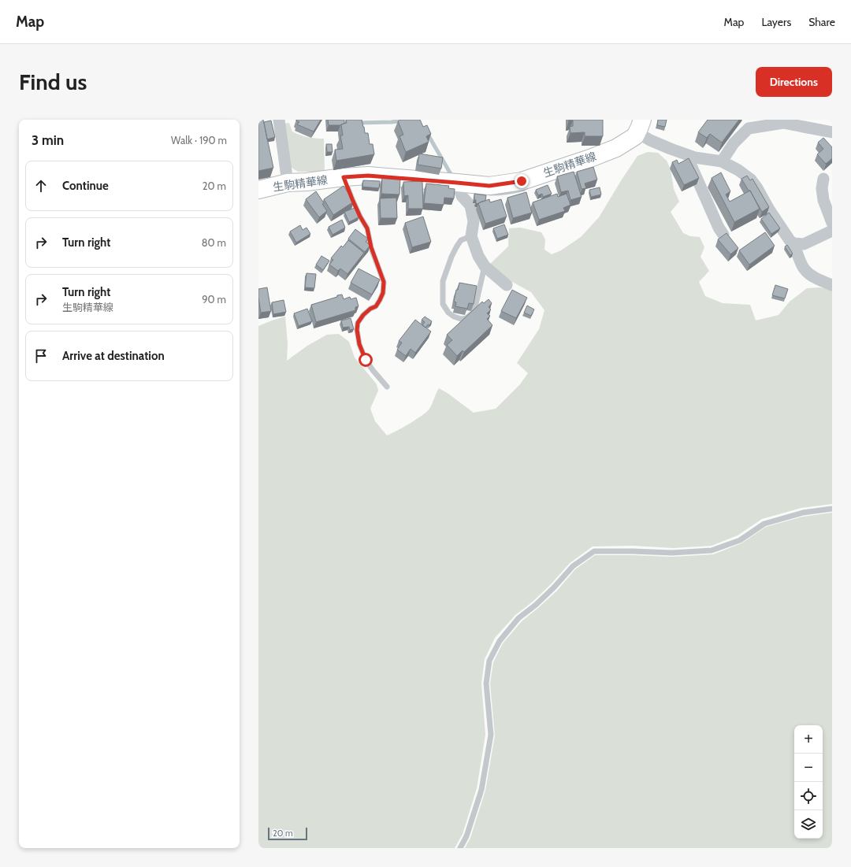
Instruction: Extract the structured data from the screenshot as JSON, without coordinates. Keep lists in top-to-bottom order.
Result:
{
  "streets": {
    "main road": ["生駒精華線"]
  },
  "scale_bar": "20 m",
  "page": {
    "header": "Map",
    "nav": ["Map", "Layers", "Share"],
    "buttons": "Directions",
    "title": "Find us",
    "heading": ["3 min", "Walk · 190 m"],
    "list": [
      ["Continue", "20 m"],
      ["Turn right", "80 m"],
      ["Turn right", "生駒精華線", "90 m"],
      "Arrive at destination"
    ],
    "map_buttons": ["+", "−"],
    "scale": "20 m"
  }
}
